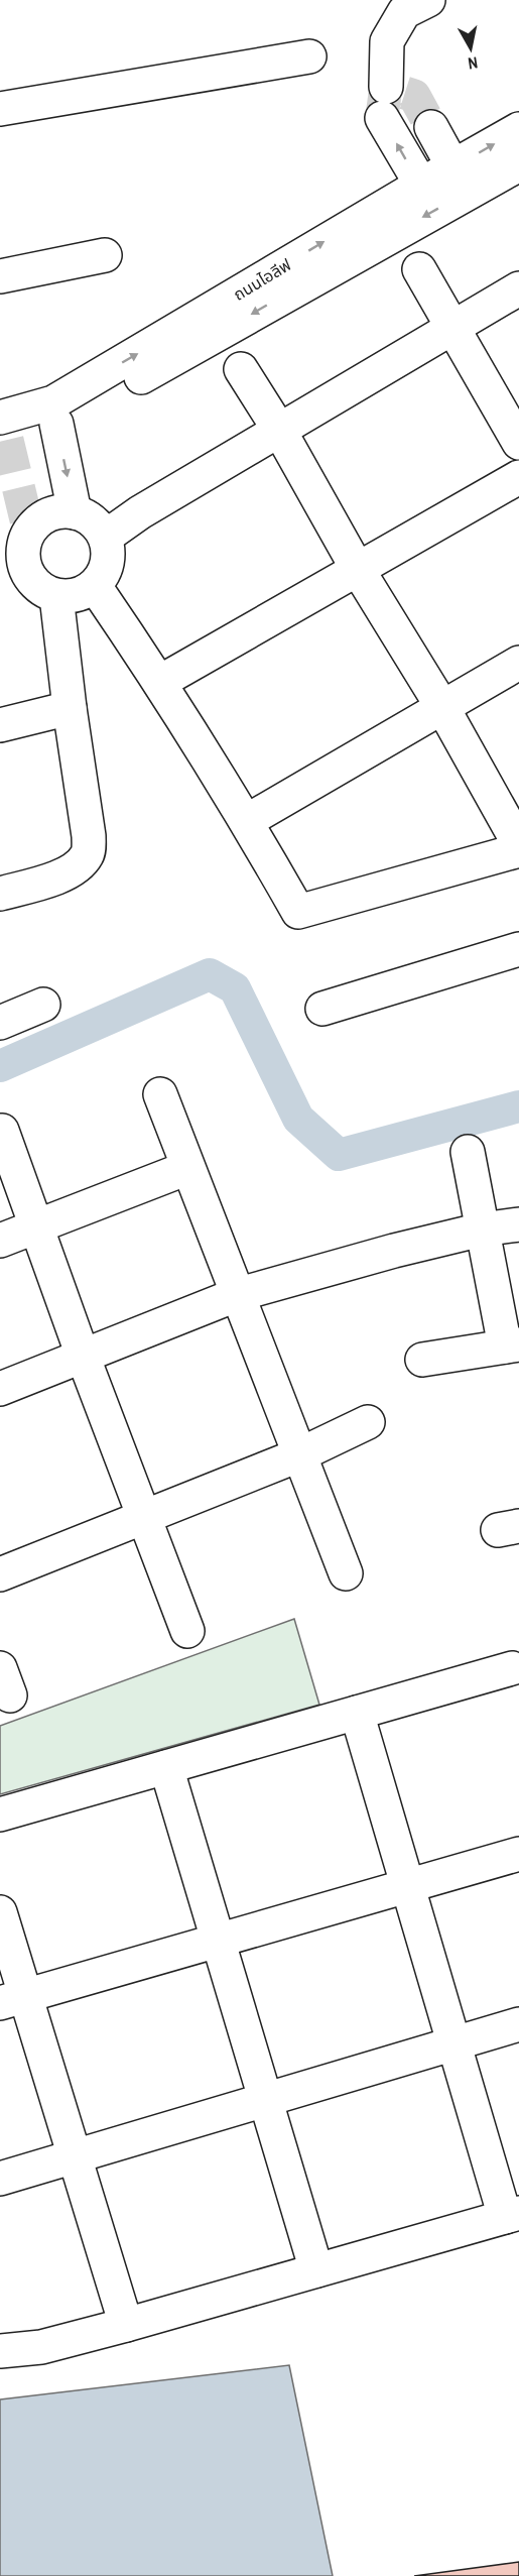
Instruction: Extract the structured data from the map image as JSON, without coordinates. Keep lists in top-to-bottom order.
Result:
{
  "streets": {
    "street": ["ถนนไอลีฟ"]
  },
  "north": "bottom"
}
